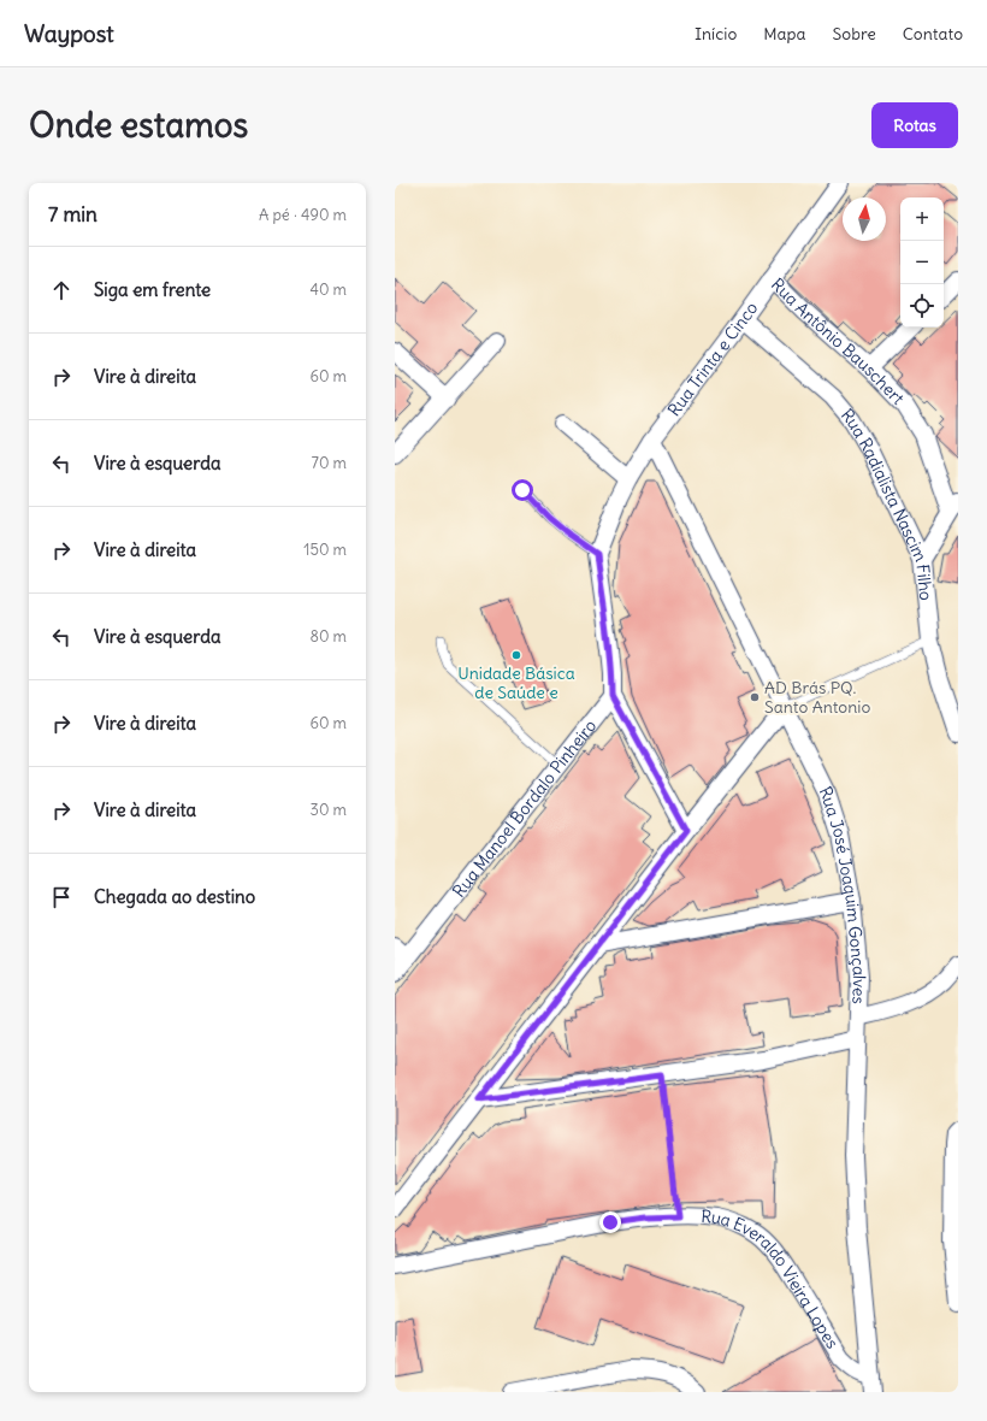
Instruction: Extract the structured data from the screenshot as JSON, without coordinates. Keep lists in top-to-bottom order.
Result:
{
  "streets": {
    "street": [
      "Rua Antônio Bauschert",
      "Rua Trinta e Cinco",
      "Rua Radialista Nascim Filho",
      "Rua Manoel Bordalo Pinheiro",
      "Rua José Joaquim Gonçalves",
      "Rua Everaldo Vieira Lopes"
    ]
  },
  "crossings": [
    ["Rua Antônio Bauschert", "Rua Trinta e Cinco"],
    ["Rua Trinta e Cinco", "Rua Radialista Nascim Filho"],
    ["Rua Trinta e Cinco", "Rua José Joaquim Gonçalves"],
    ["Rua José Joaquim Gonçalves", "Rua Everaldo Vieira Lopes"]
  ],
  "places": ["Unidade Básica de Saúde e", "AD Brás PQ. Santo Antonio"],
  "north": "top",
  "page": {
    "header": "Waypost",
    "nav": [
      "Início",
      "Mapa",
      "Sobre",
      "Contato"
    ],
    "buttons": "Rotas",
    "title": "Onde estamos",
    "heading": ["7 min", "A pé · 490 m"],
    "map_buttons": ["+", "−"],
    "list": [
      ["Siga em frente", "40 m"],
      ["Vire à direita", "60 m"],
      ["Vire à esquerda", "70 m"],
      ["Vire à direita", "150 m"],
      ["Vire à esquerda", "80 m"],
      ["Vire à direita", "60 m"],
      ["Vire à direita", "30 m"],
      "Chegada ao destino"
    ]
  }
}
